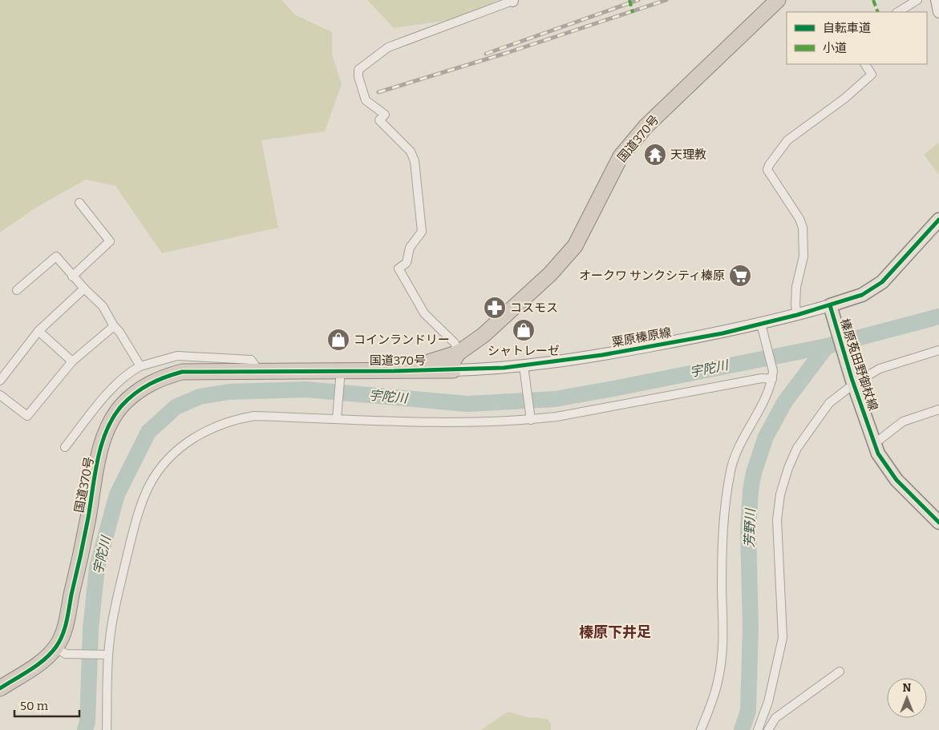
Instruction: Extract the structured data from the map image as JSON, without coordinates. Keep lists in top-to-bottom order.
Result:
{
  "streets": {
    "highway": ["国道370号"],
    "main road": ["粟原榛原線", "榛原菟田野御杖線"]
  },
  "crossings": [
    ["国道370号", "粟原榛原線"],
    ["粟原榛原線", "榛原菟田野御杖線"]
  ],
  "districts": ["榛原下井足"],
  "water": ["宇陀川", "芳野川"],
  "places": {
    "temple": ["天理教"],
    "supermarket": ["オークワ サンクシティ榛原"],
    "pharmacy": ["コスモス"],
    "shop": ["シャトレーゼ", "コインランドリー"]
  },
  "legend": ["自転車道", "小道"],
  "scale_bar": "50 m",
  "north": "top"
}
